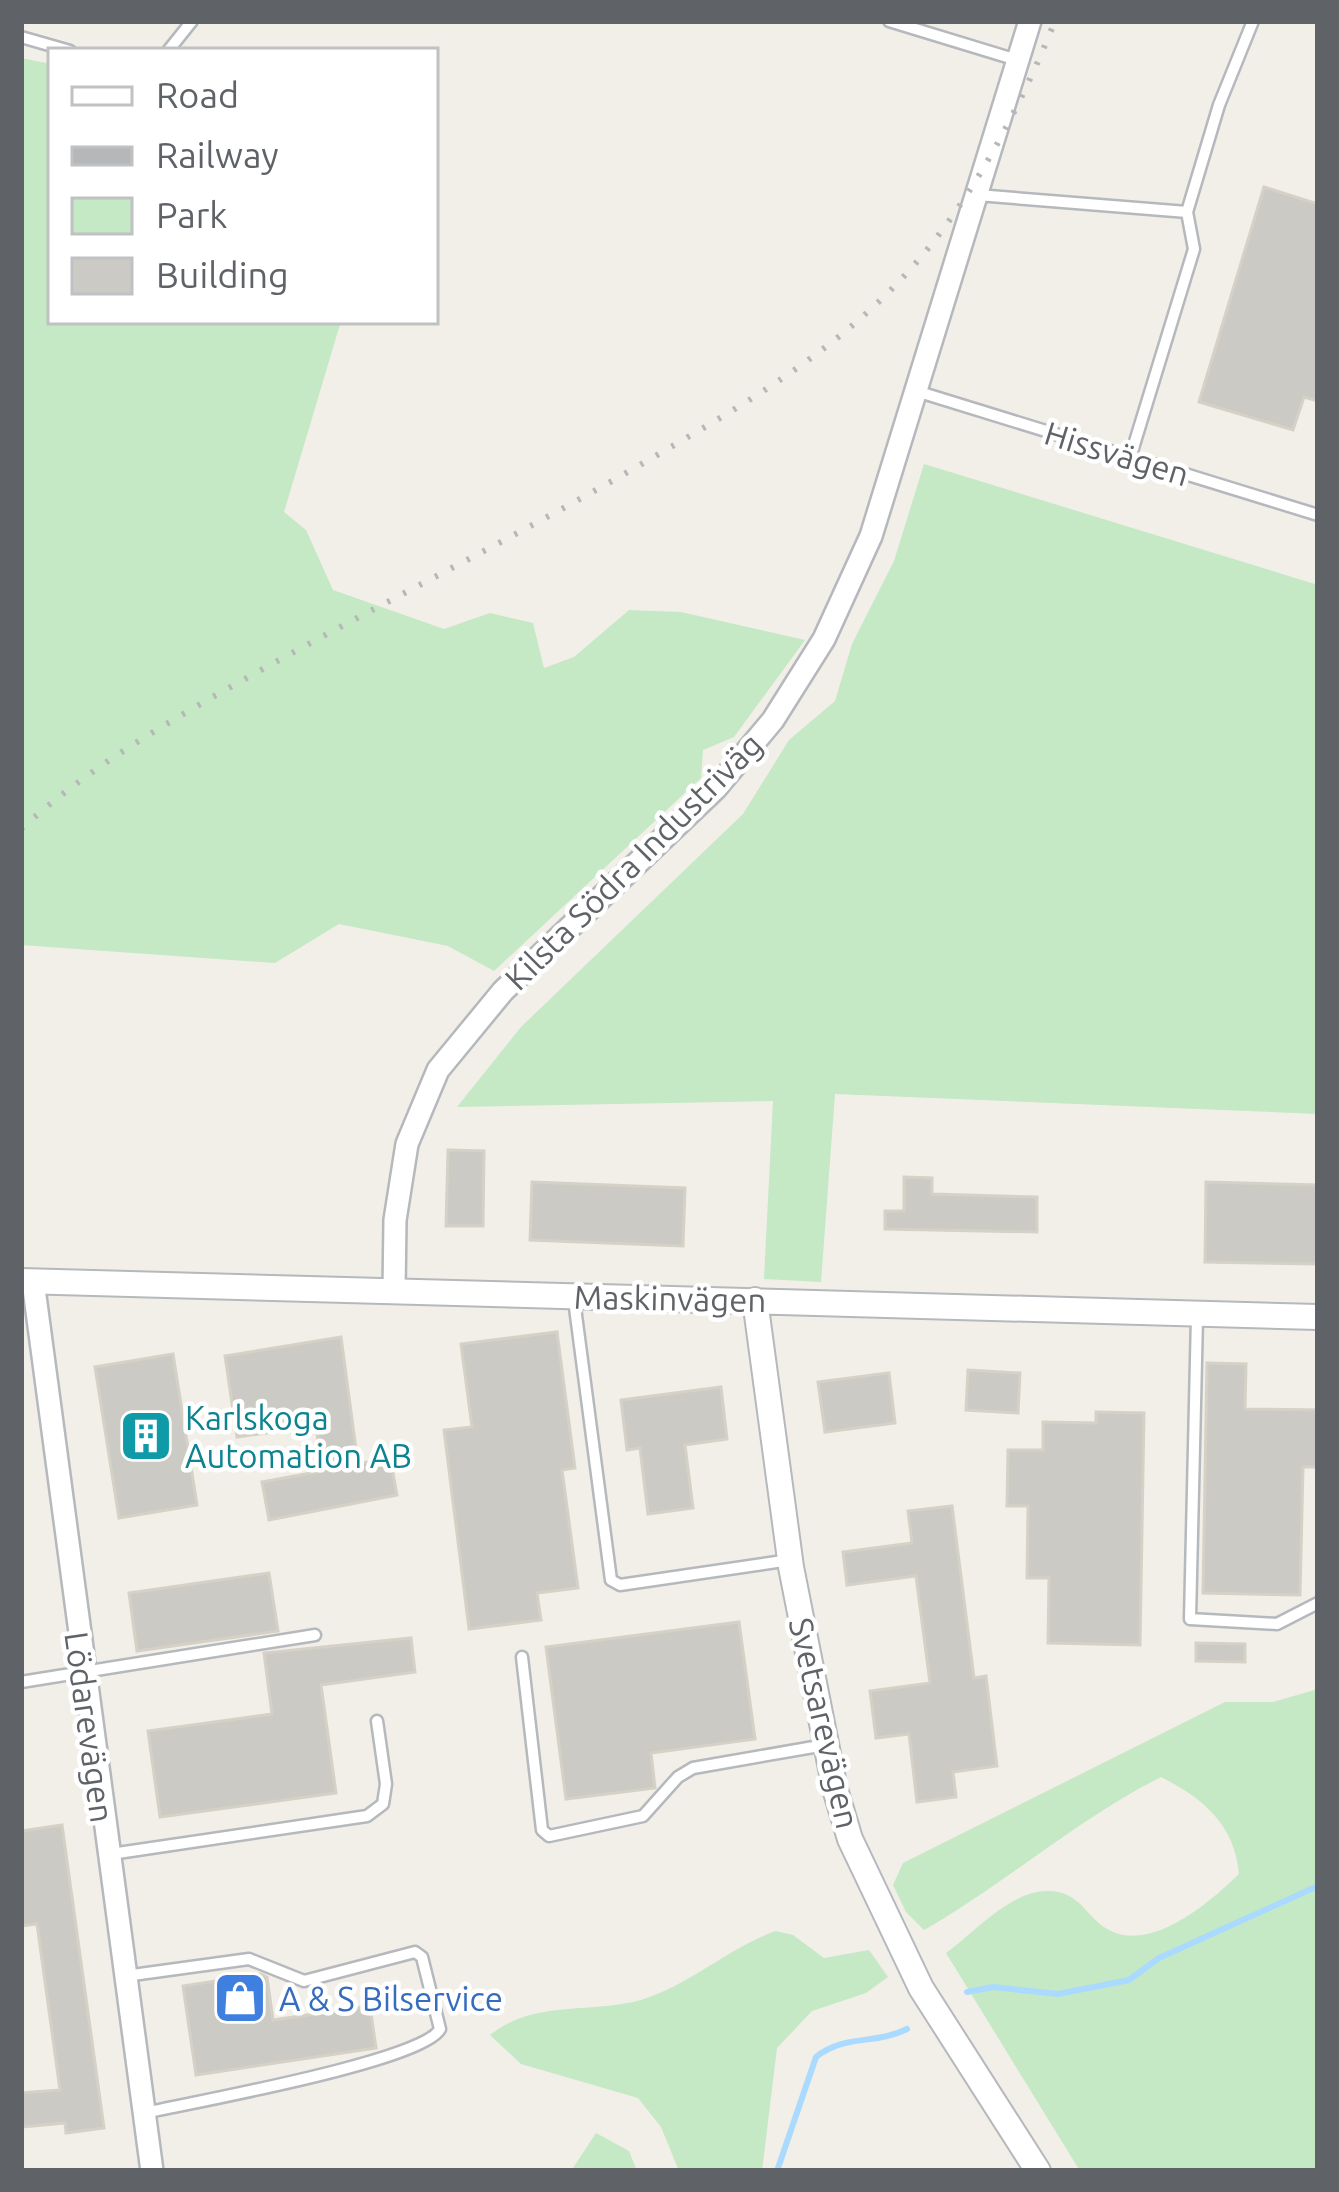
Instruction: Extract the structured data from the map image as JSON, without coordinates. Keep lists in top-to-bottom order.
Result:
{
  "streets": {
    "street": [
      "Kilsta Södra Industriväg",
      "Maskinvägen",
      "Svetsarevägen",
      "Lödarevägen"
    ],
    "lane": ["Hissvägen"]
  },
  "crossings": [
    ["Hissvägen", "Kilsta Södra Industriväg"],
    ["Kilsta Södra Industriväg", "Maskinvägen"],
    ["Maskinvägen", "Svetsarevägen"],
    ["Maskinvägen", "Lödarevägen"]
  ],
  "places": {
    "building": ["Karlskoga Automation AB"],
    "shop": ["A & S Bilservice"]
  },
  "legend": [
    "Road",
    "Railway",
    "Park",
    "Building"
  ]
}
